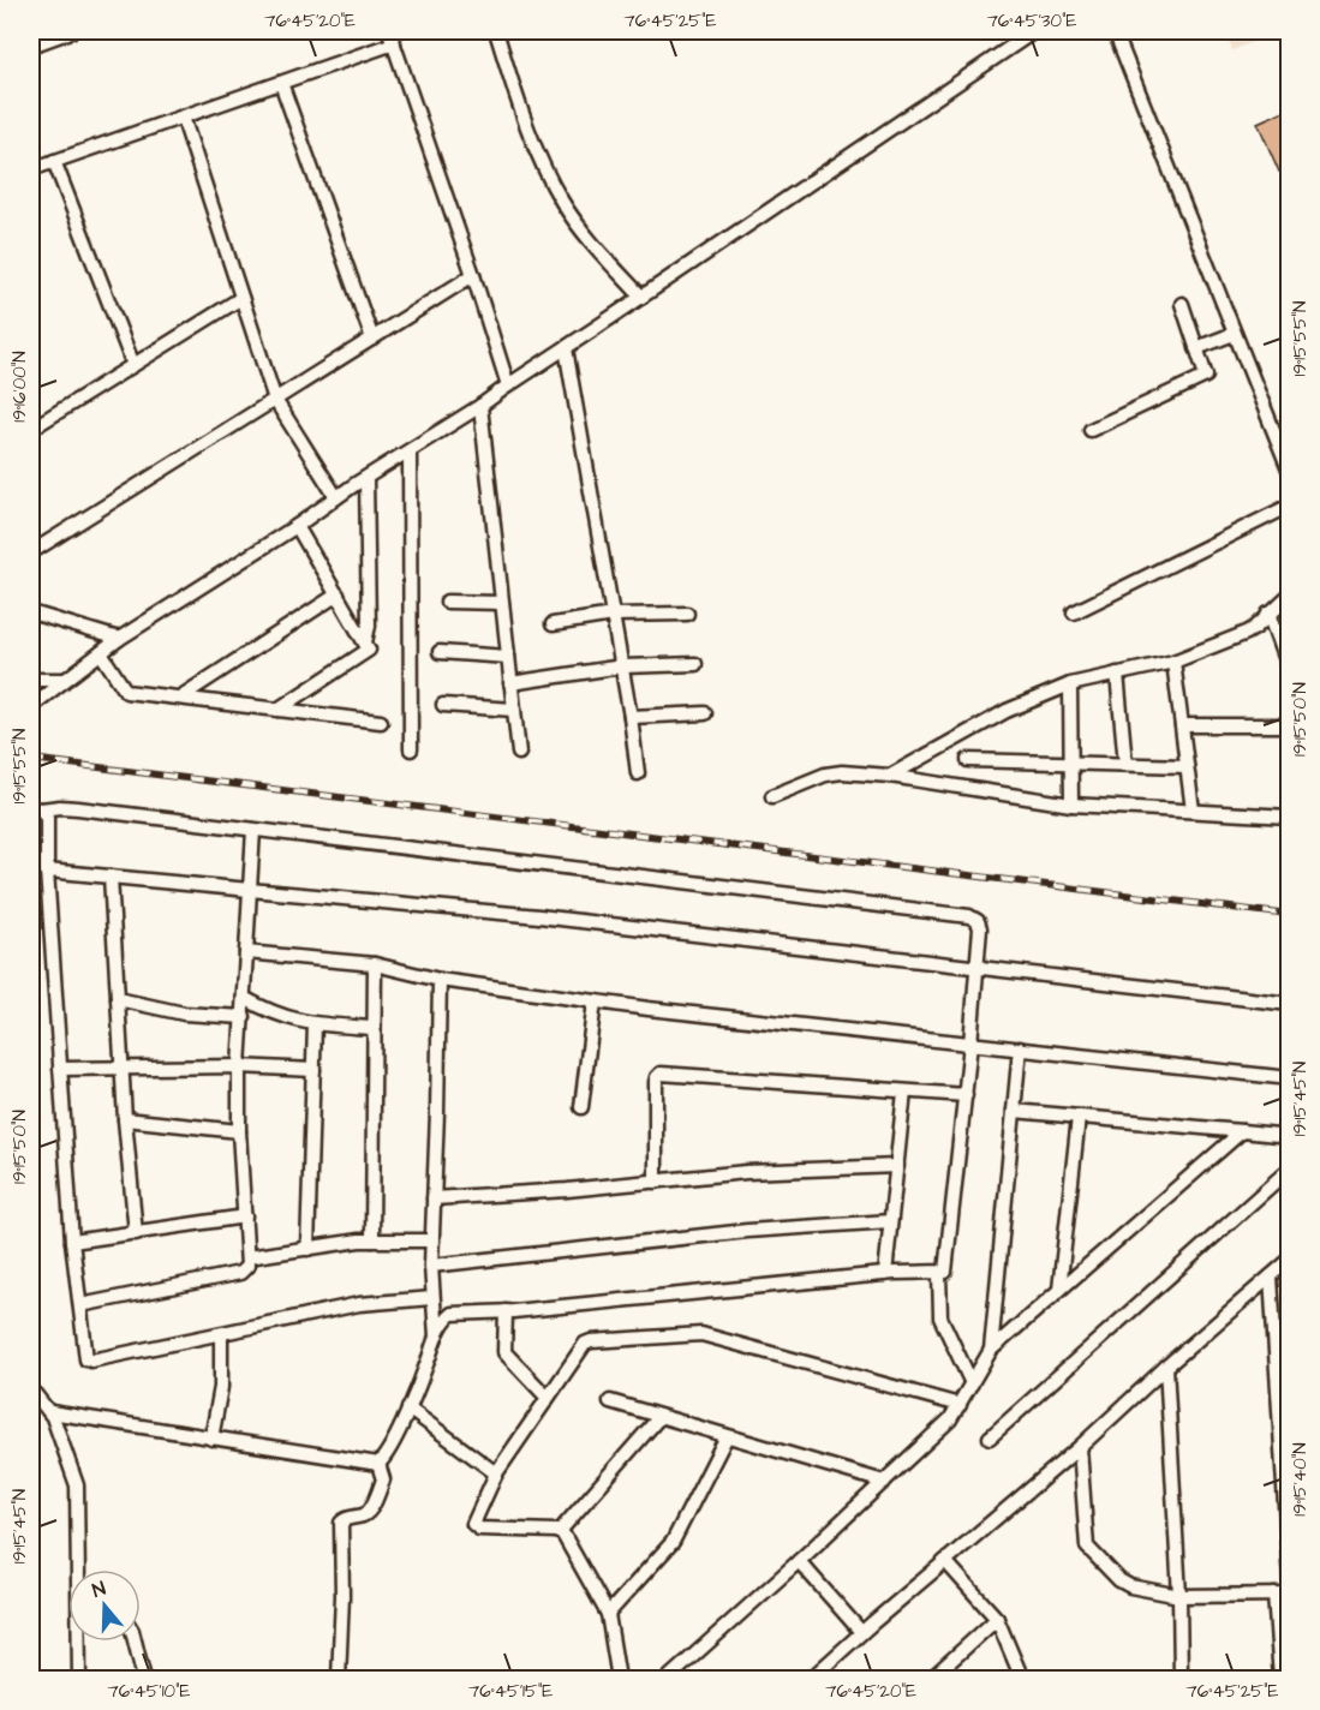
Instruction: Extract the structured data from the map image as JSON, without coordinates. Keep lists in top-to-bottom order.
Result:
{
  "north": "top",
  "coordinates": [
    "76°45'20\"E",
    "76°45'25\"E",
    "76°45'30\"E",
    "19°15'55\"N",
    "19°16'00\"N",
    "19°15'50\"N",
    "19°15'45\"N",
    "19°15'40\"N",
    "76°45'10\"E",
    "76°45'15\"E"
  ]
}
